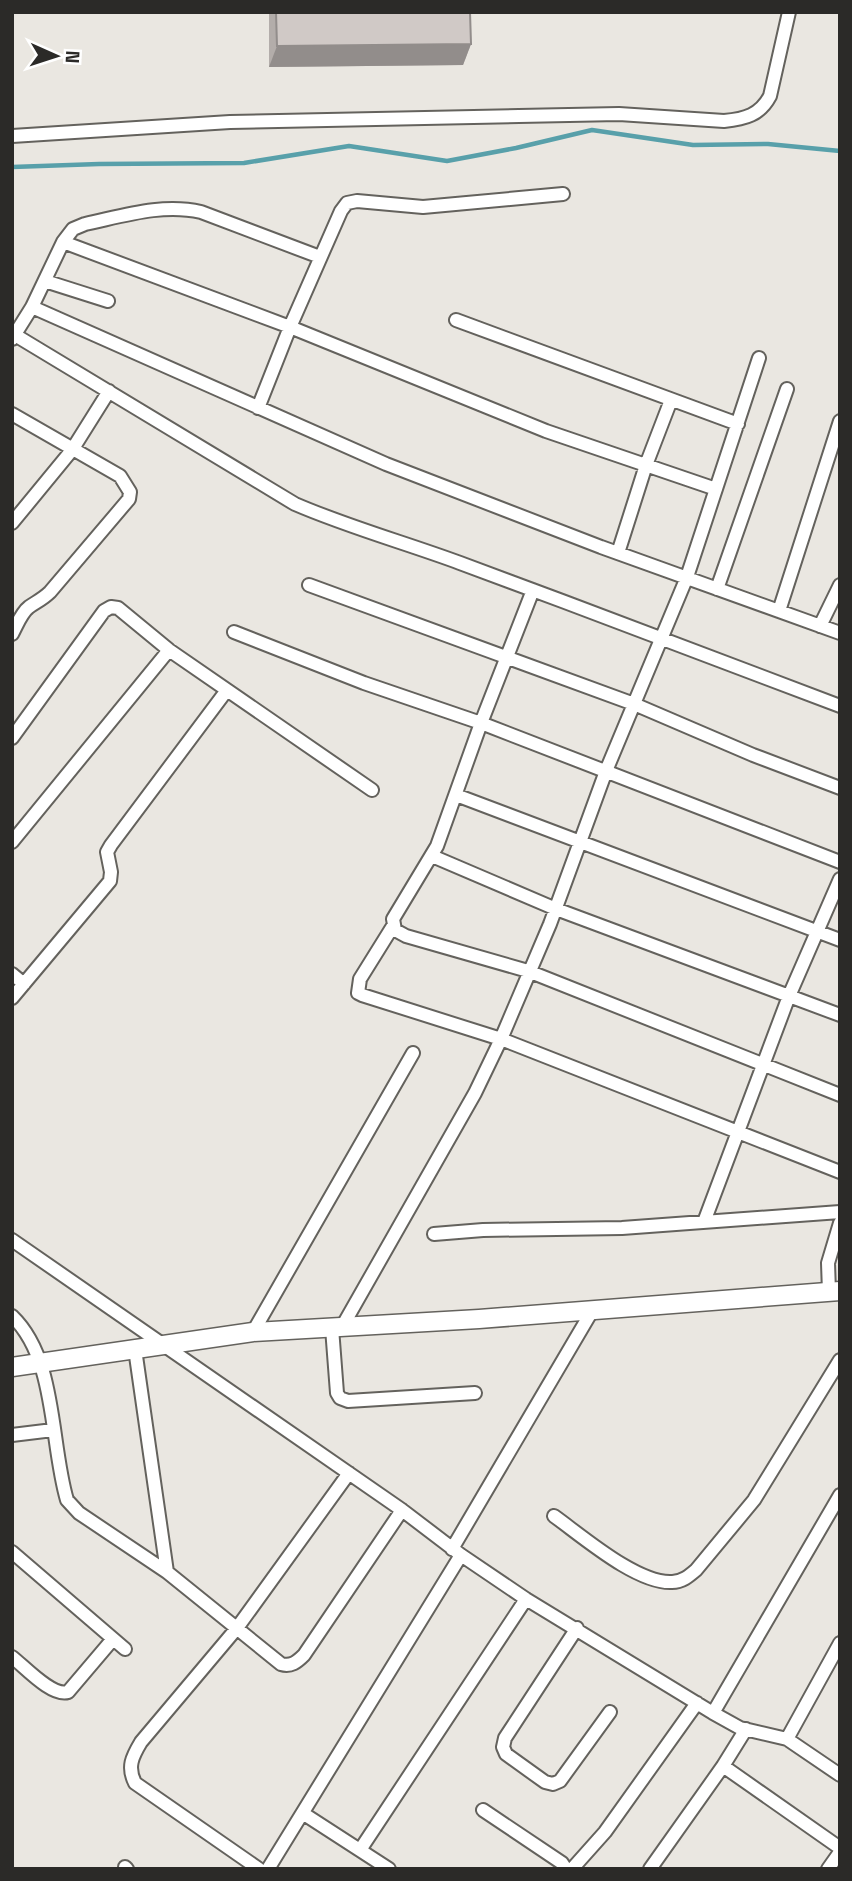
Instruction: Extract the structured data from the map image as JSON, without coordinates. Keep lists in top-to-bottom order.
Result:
{
  "north": "right"
}
